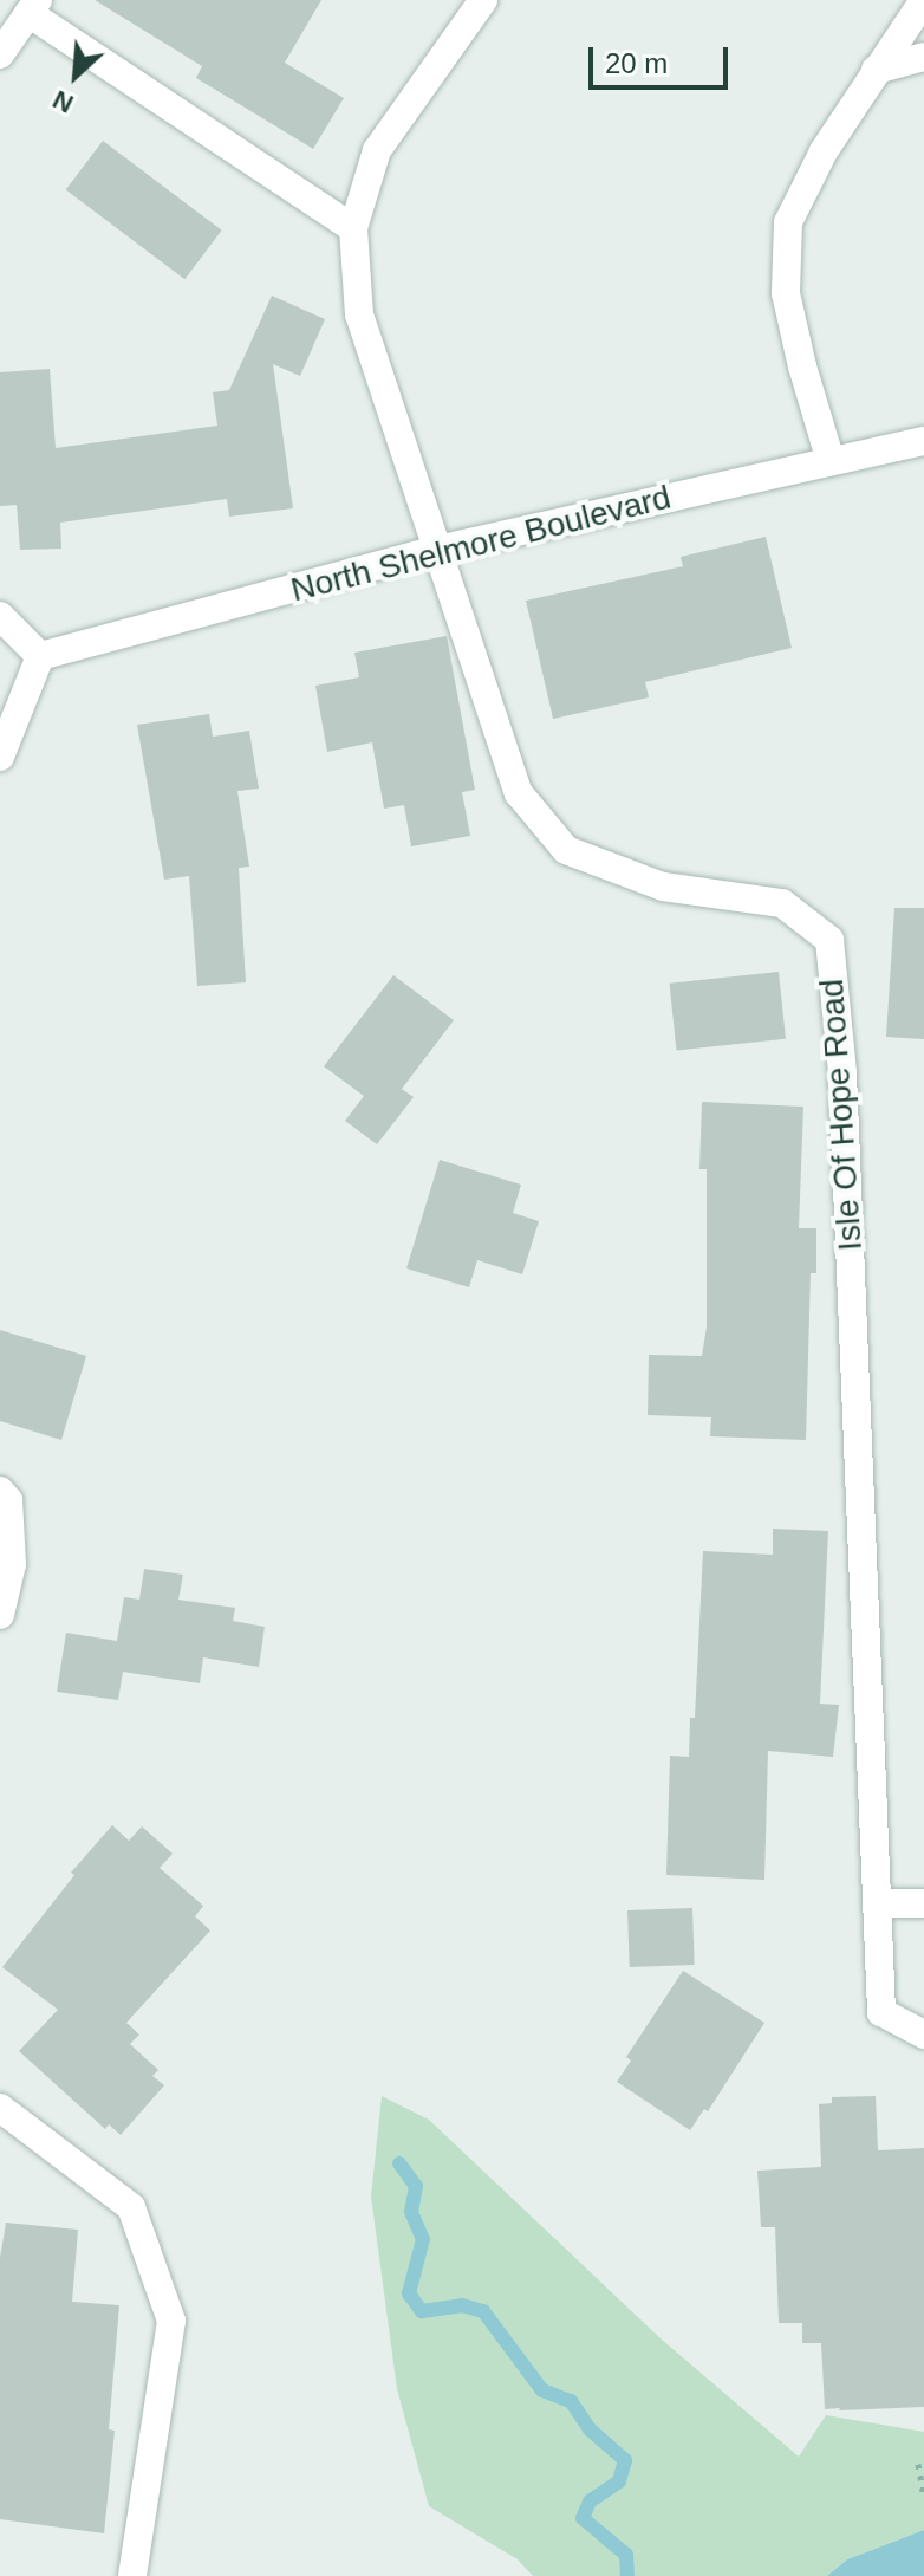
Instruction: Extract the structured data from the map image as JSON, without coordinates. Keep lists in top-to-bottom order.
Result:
{
  "streets": {
    "street": ["North Shelmore Boulevard", "Isle Of Hope Road"]
  },
  "crossings": [
    ["North Shelmore Boulevard", "Isle Of Hope Road"]
  ],
  "scale_bar": "20 m",
  "north": "bottom left"
}
